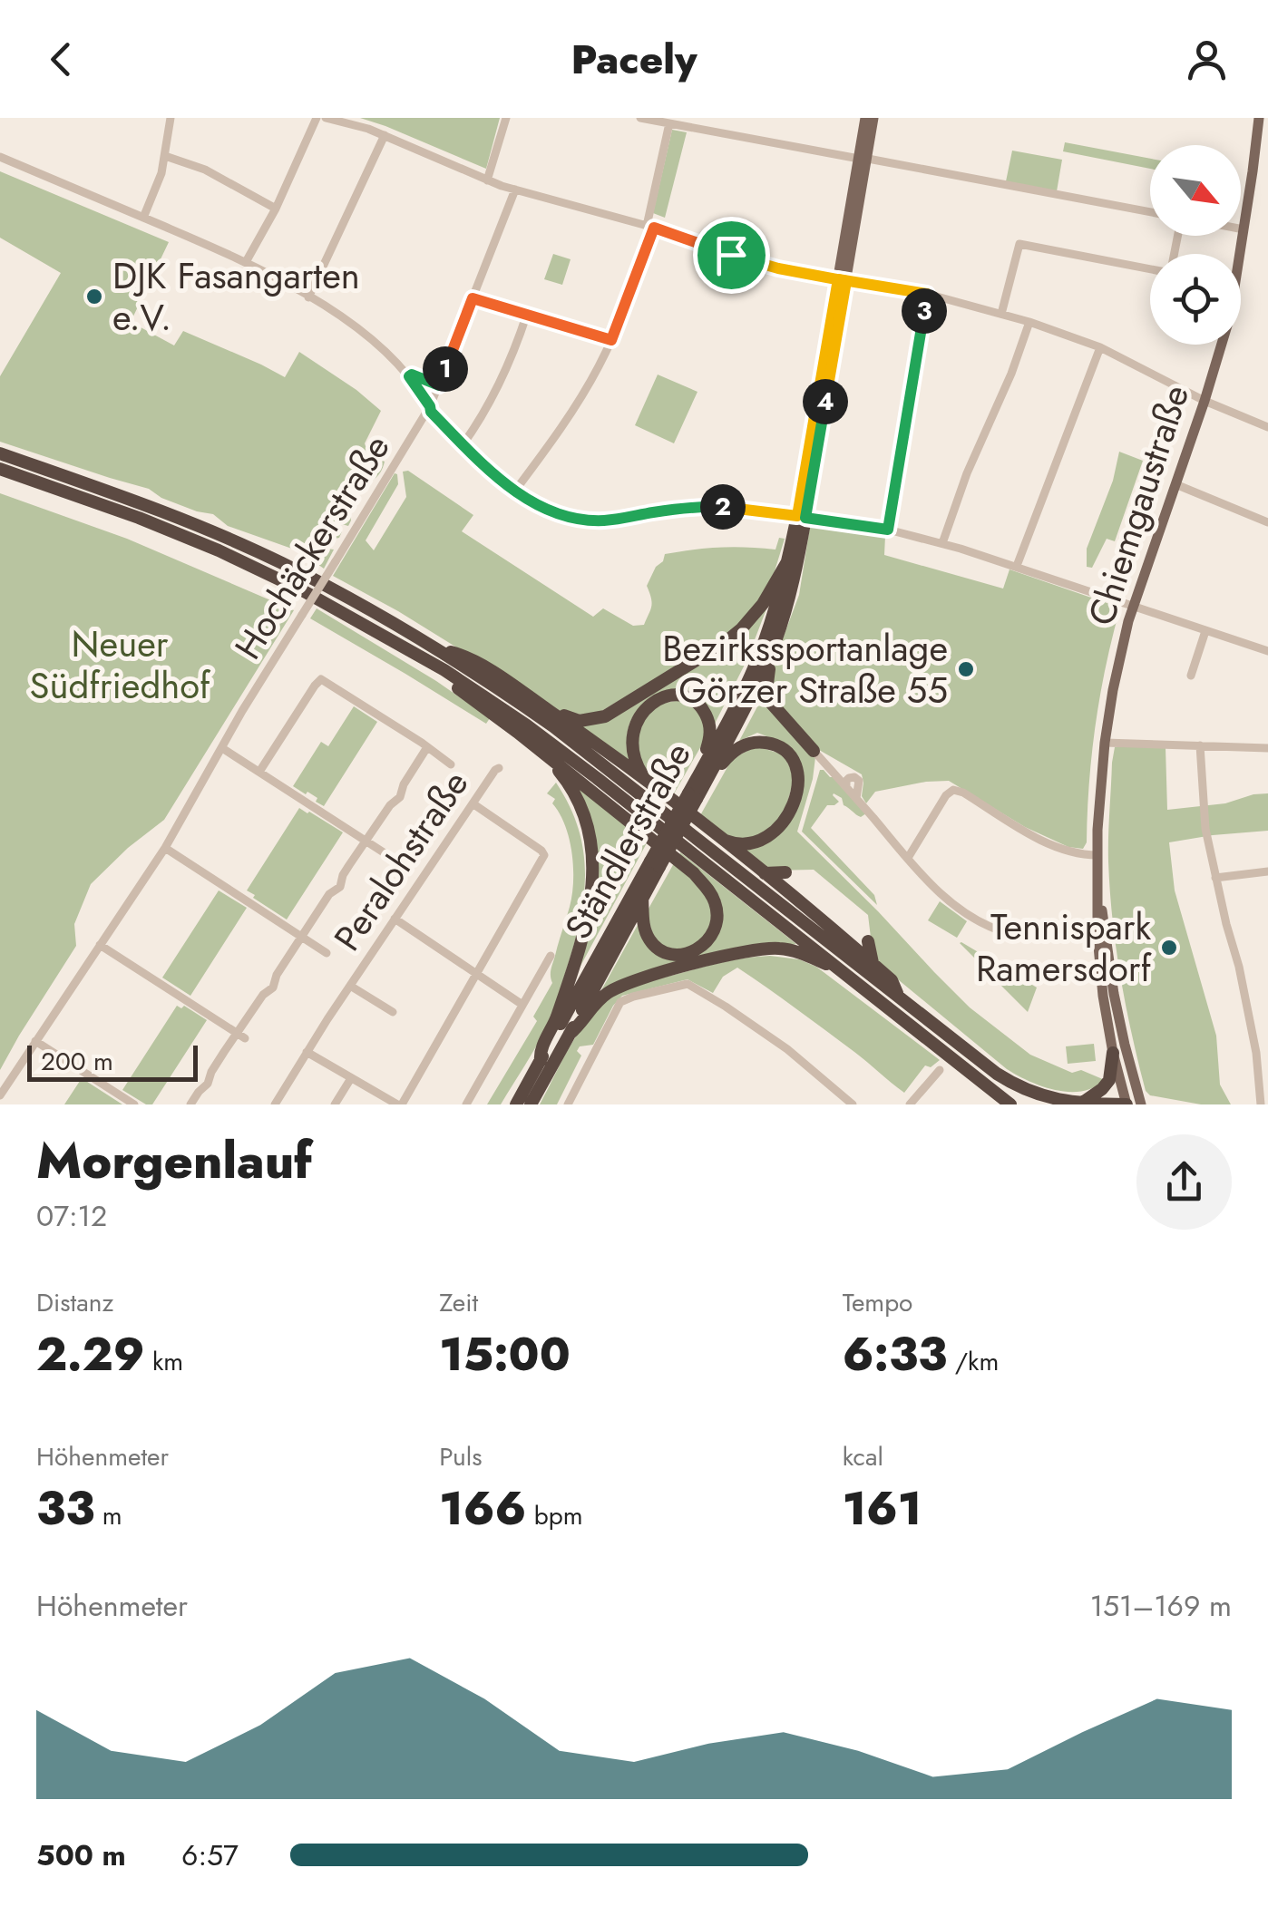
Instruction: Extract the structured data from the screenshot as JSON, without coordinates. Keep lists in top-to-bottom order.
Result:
{
  "streets": {
    "highway": ["Ständlerstraße"],
    "main road": ["Chiemgaustraße"],
    "street": ["Hochäckerstraße", "Peralohstraße"]
  },
  "parks": ["Neuer Südfriedhof"],
  "places": ["DJK Fasangarten e.V.", "Bezirkssportanlage Görzer Straße 55", "Tennispark Ramersdorf"],
  "scale_bar": "200 m",
  "north": "bottom right",
  "page": {
    "header": "Pacely",
    "pins": [
      "3",
      "1",
      "4",
      "2"
    ],
    "scale": "200 m",
    "heading": ["Morgenlauf", "07:12"],
    "stats": [
      ["Distanz", "2.29 km"],
      ["Zeit", "15:00"],
      ["Tempo", "6:33 /km"],
      ["Höhenmeter", "33 m"],
      ["Puls", "166 bpm"],
      ["kcal", "161"]
    ],
    "chart": ["Höhenmeter", "151–169 m"],
    "list": [
      {
        "name": "500 m",
        "note": "6:57"
      }
    ]
  }
}
